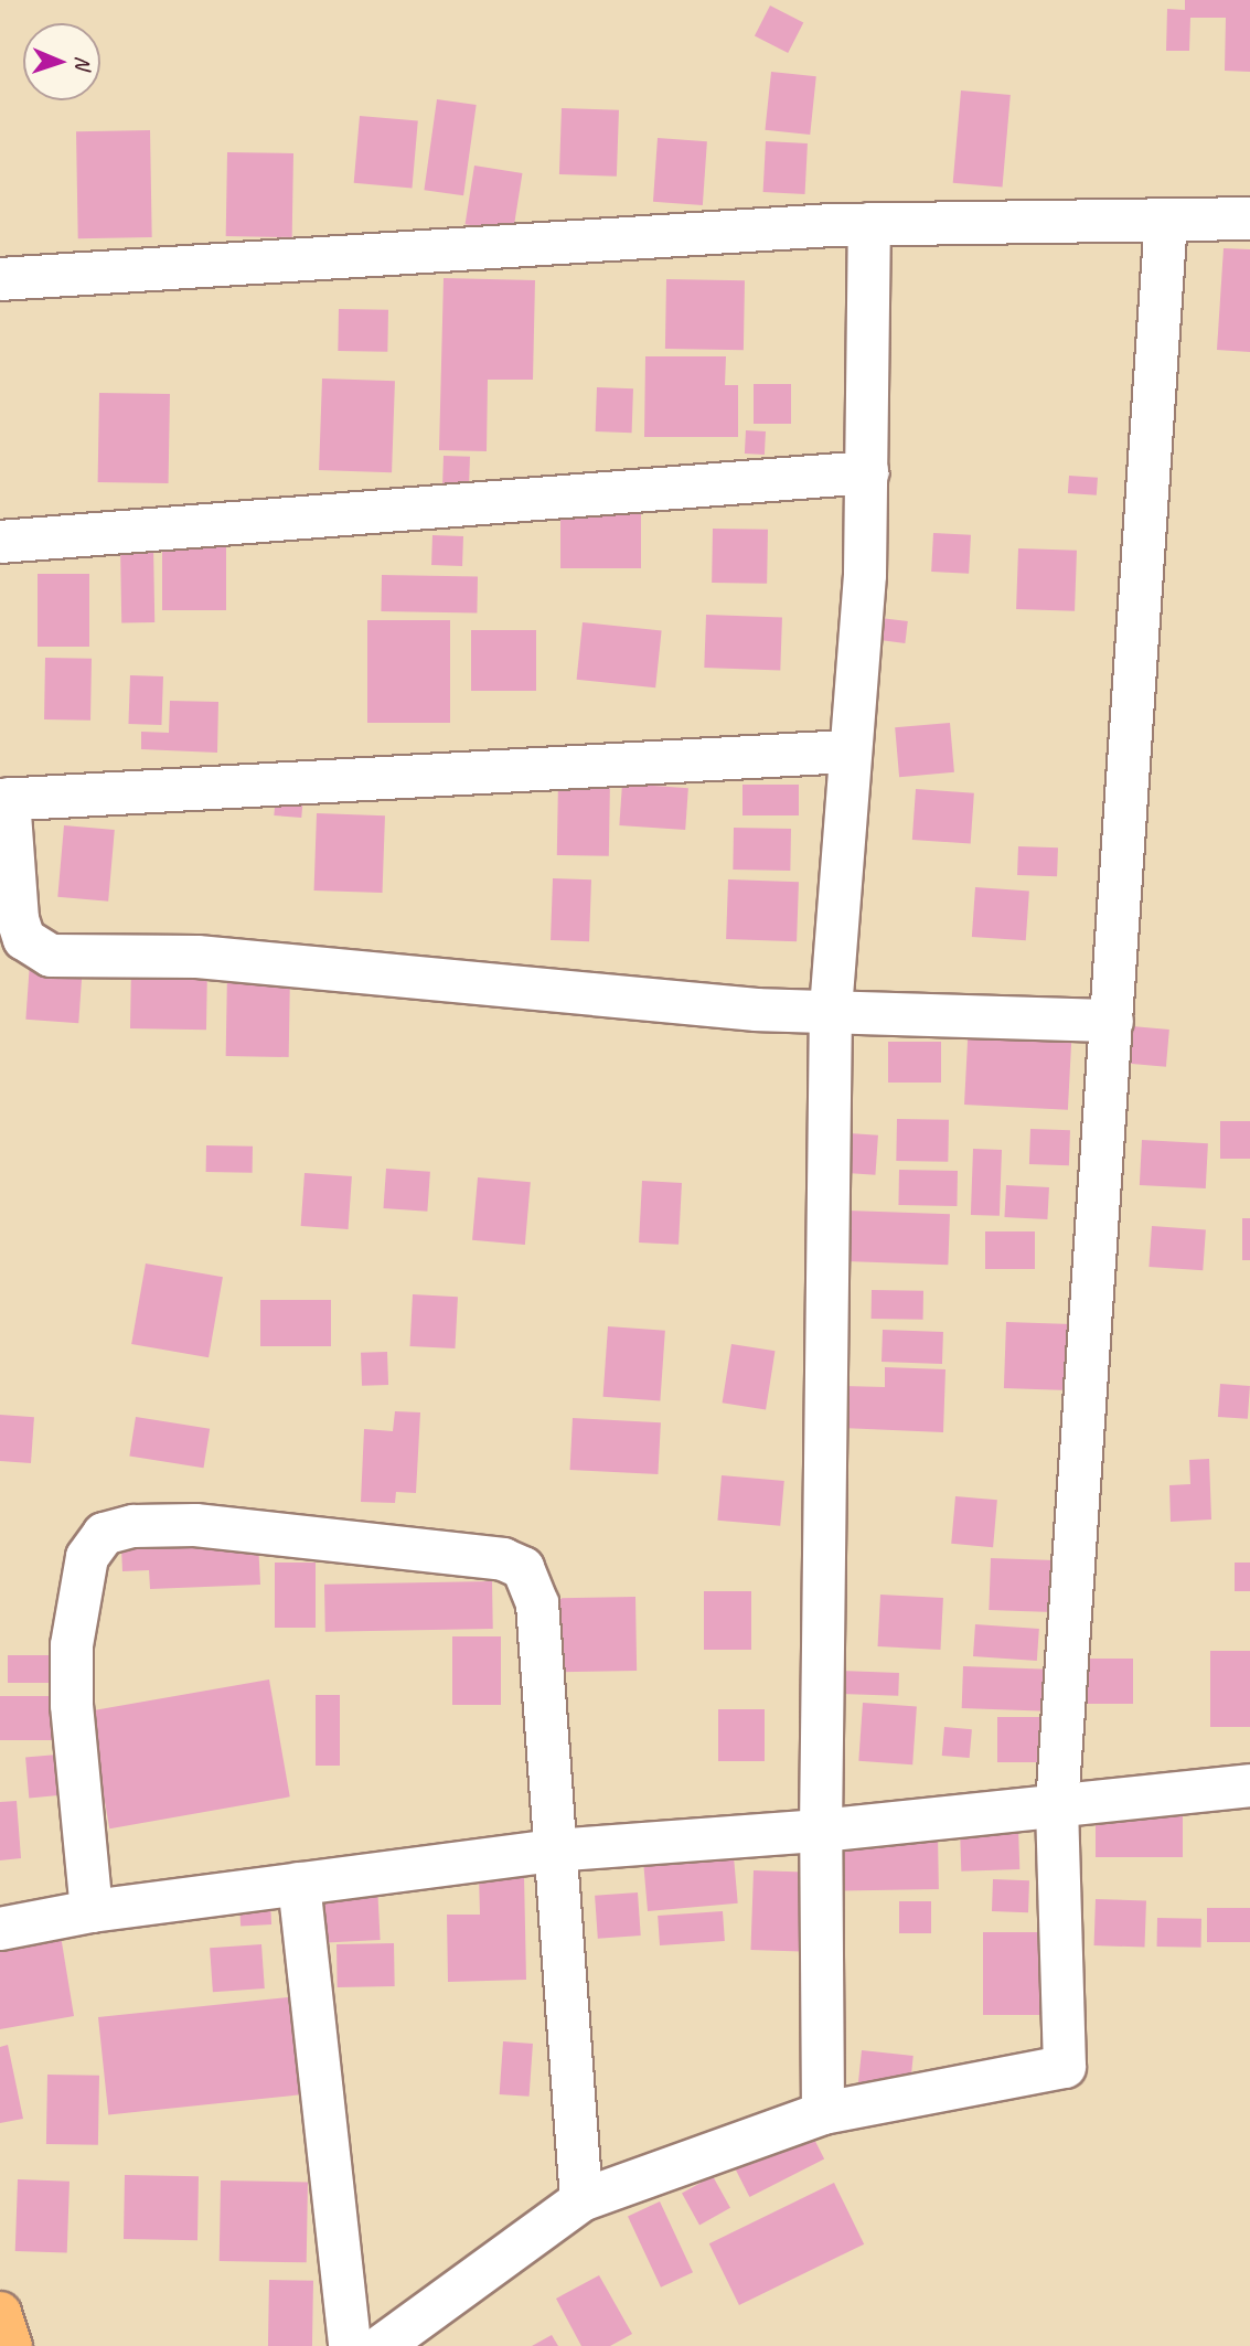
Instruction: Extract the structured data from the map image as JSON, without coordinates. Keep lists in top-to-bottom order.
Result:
{
  "north": "right"
}
